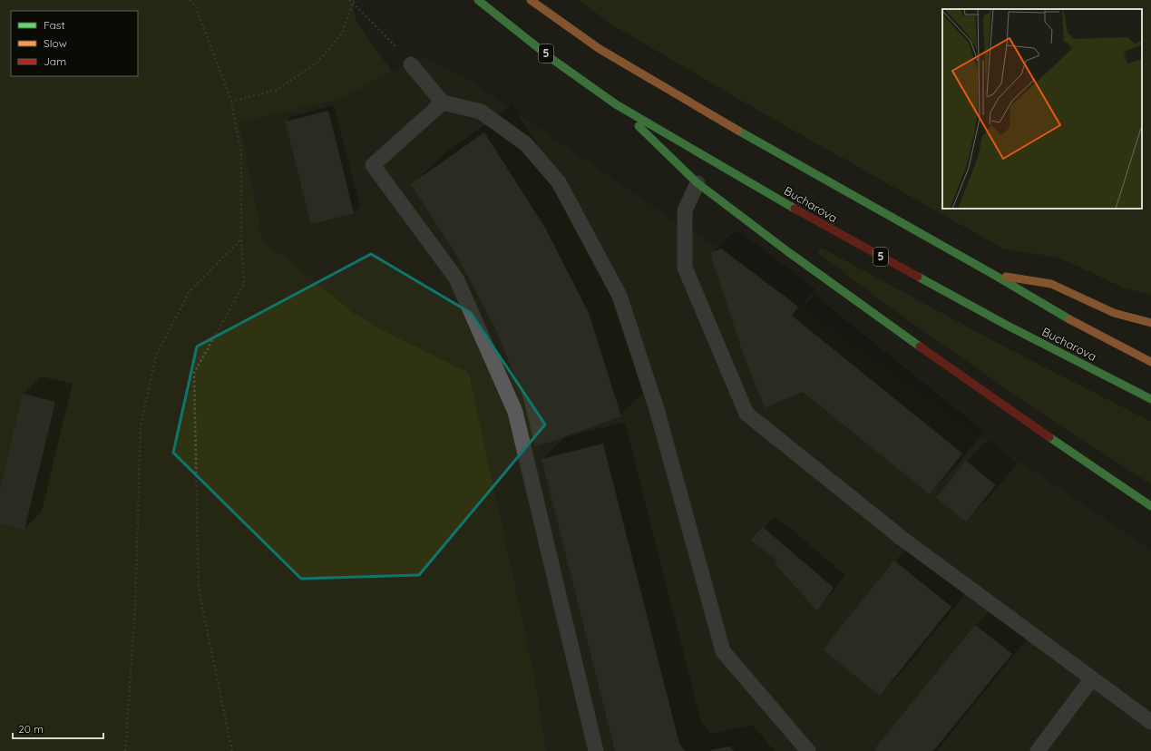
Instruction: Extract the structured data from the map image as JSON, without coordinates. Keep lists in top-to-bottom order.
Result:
{
  "streets": {
    "main road": ["5", "Bucharova"]
  },
  "legend": ["Fast", "Slow", "Jam"],
  "scale_bar": "20 m"
}
